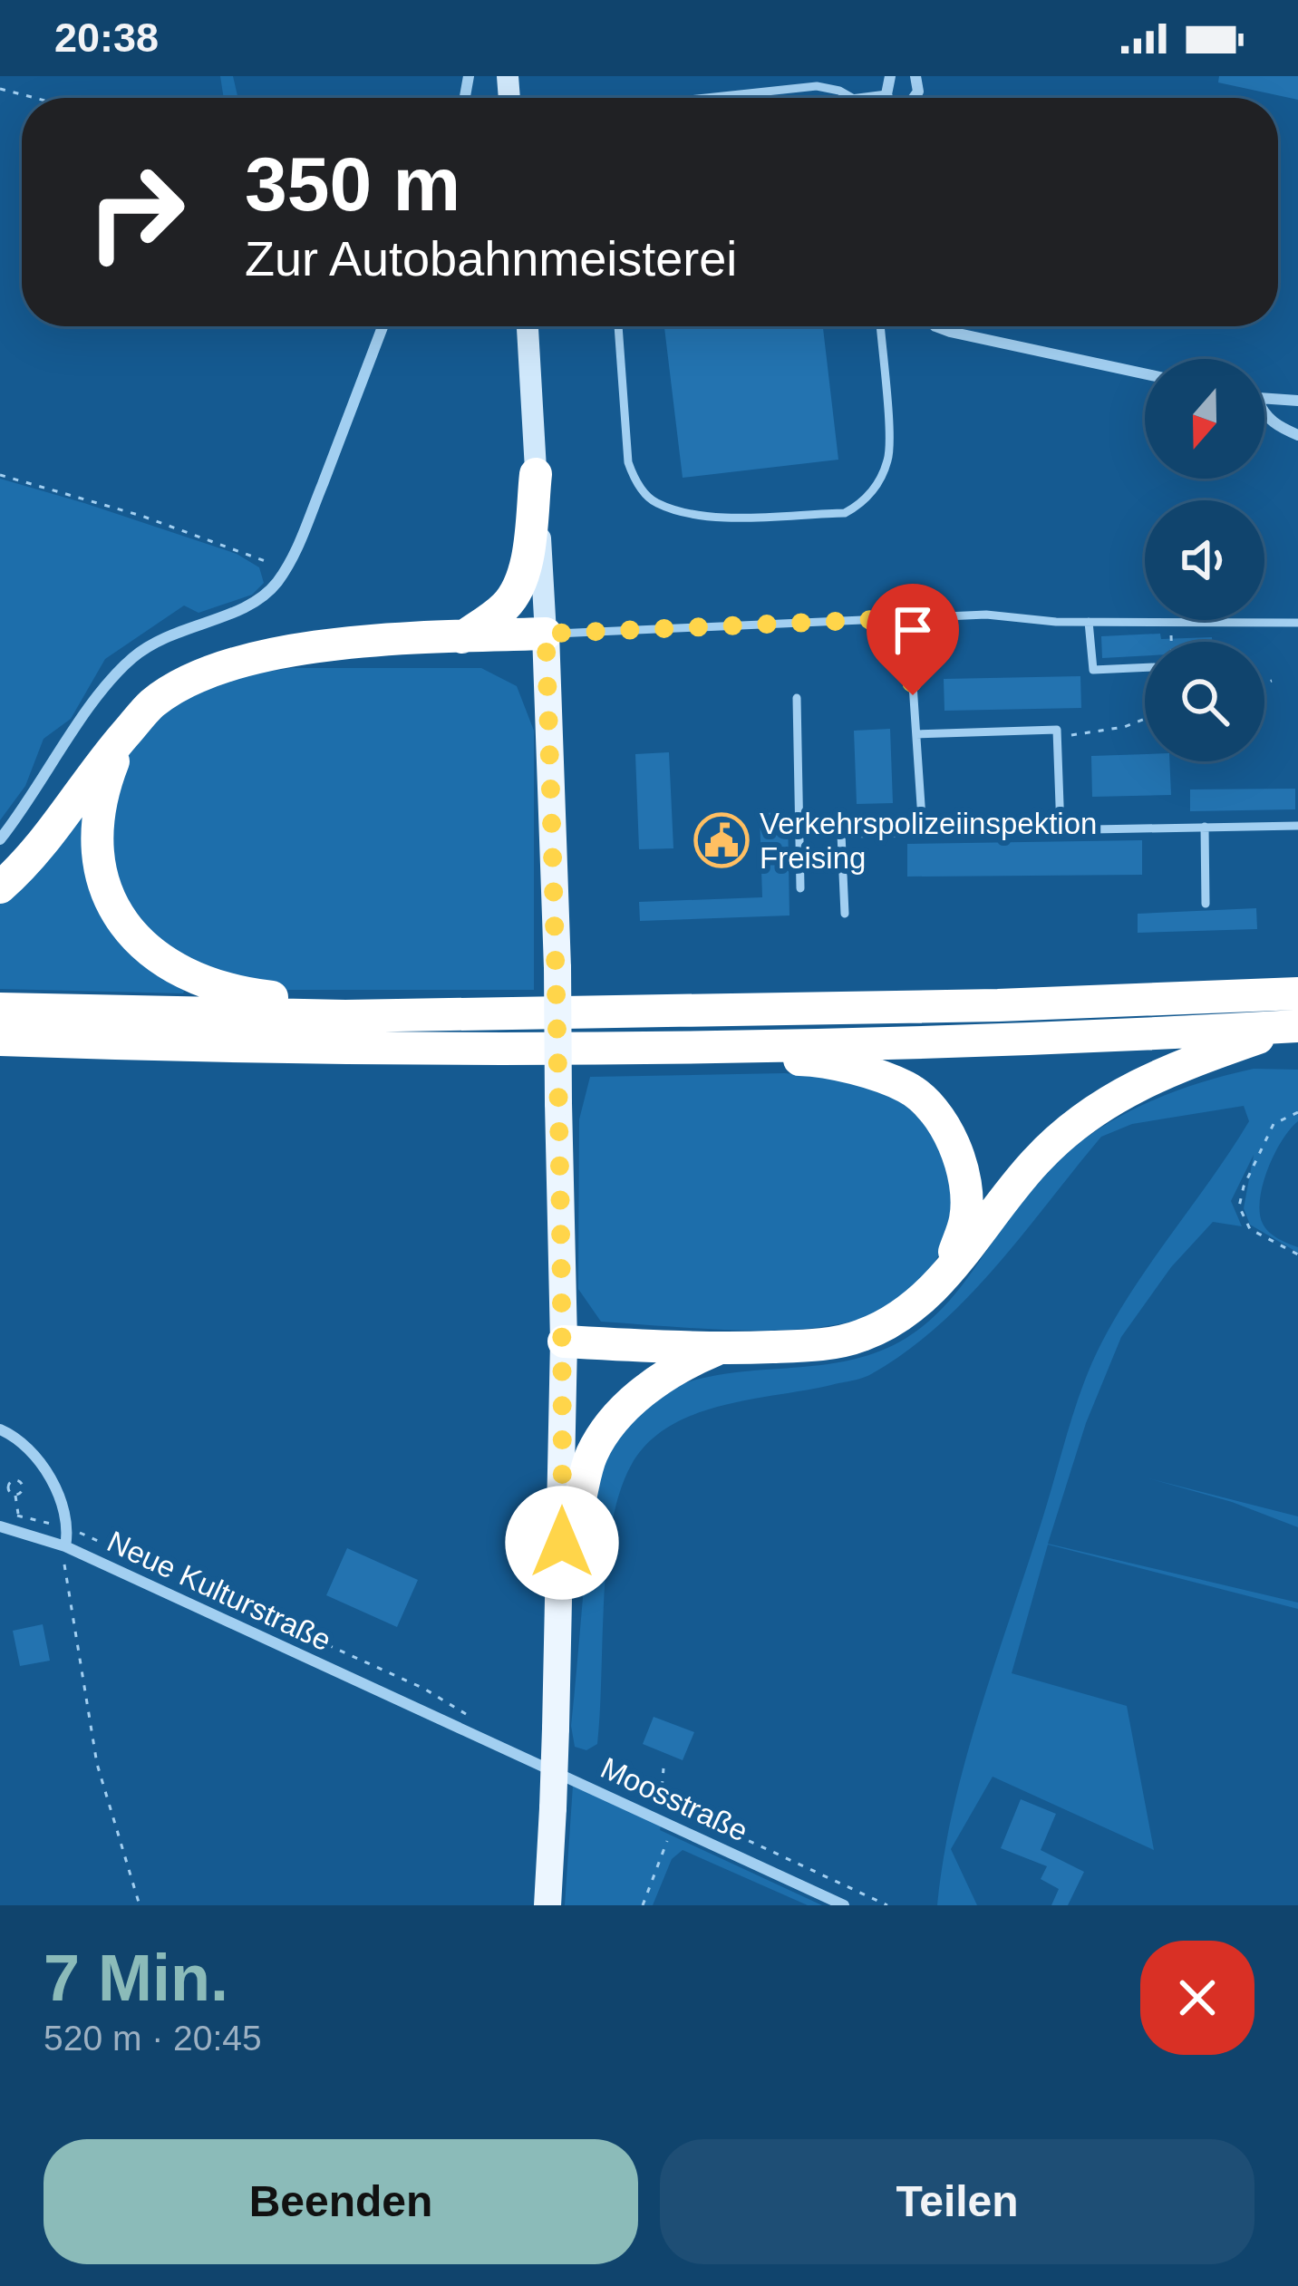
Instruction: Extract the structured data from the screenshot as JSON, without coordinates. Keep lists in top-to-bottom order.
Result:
{
  "streets": {
    "street": ["Neue Kulturstraße", "Moosstraße"]
  },
  "crossings": [
    ["Neue Kulturstraße", "Moosstraße"]
  ],
  "places": {
    "public building": ["Verkehrspolizeiinspektion Freising"]
  },
  "north": "bottom",
  "page": {
    "status": "20:38",
    "turn": ["350 m", "Zur Autobahnmeisterei"],
    "heading": ["7 Min.", "520 m · 20:45"],
    "buttons": ["Beenden", "Teilen"]
  }
}
